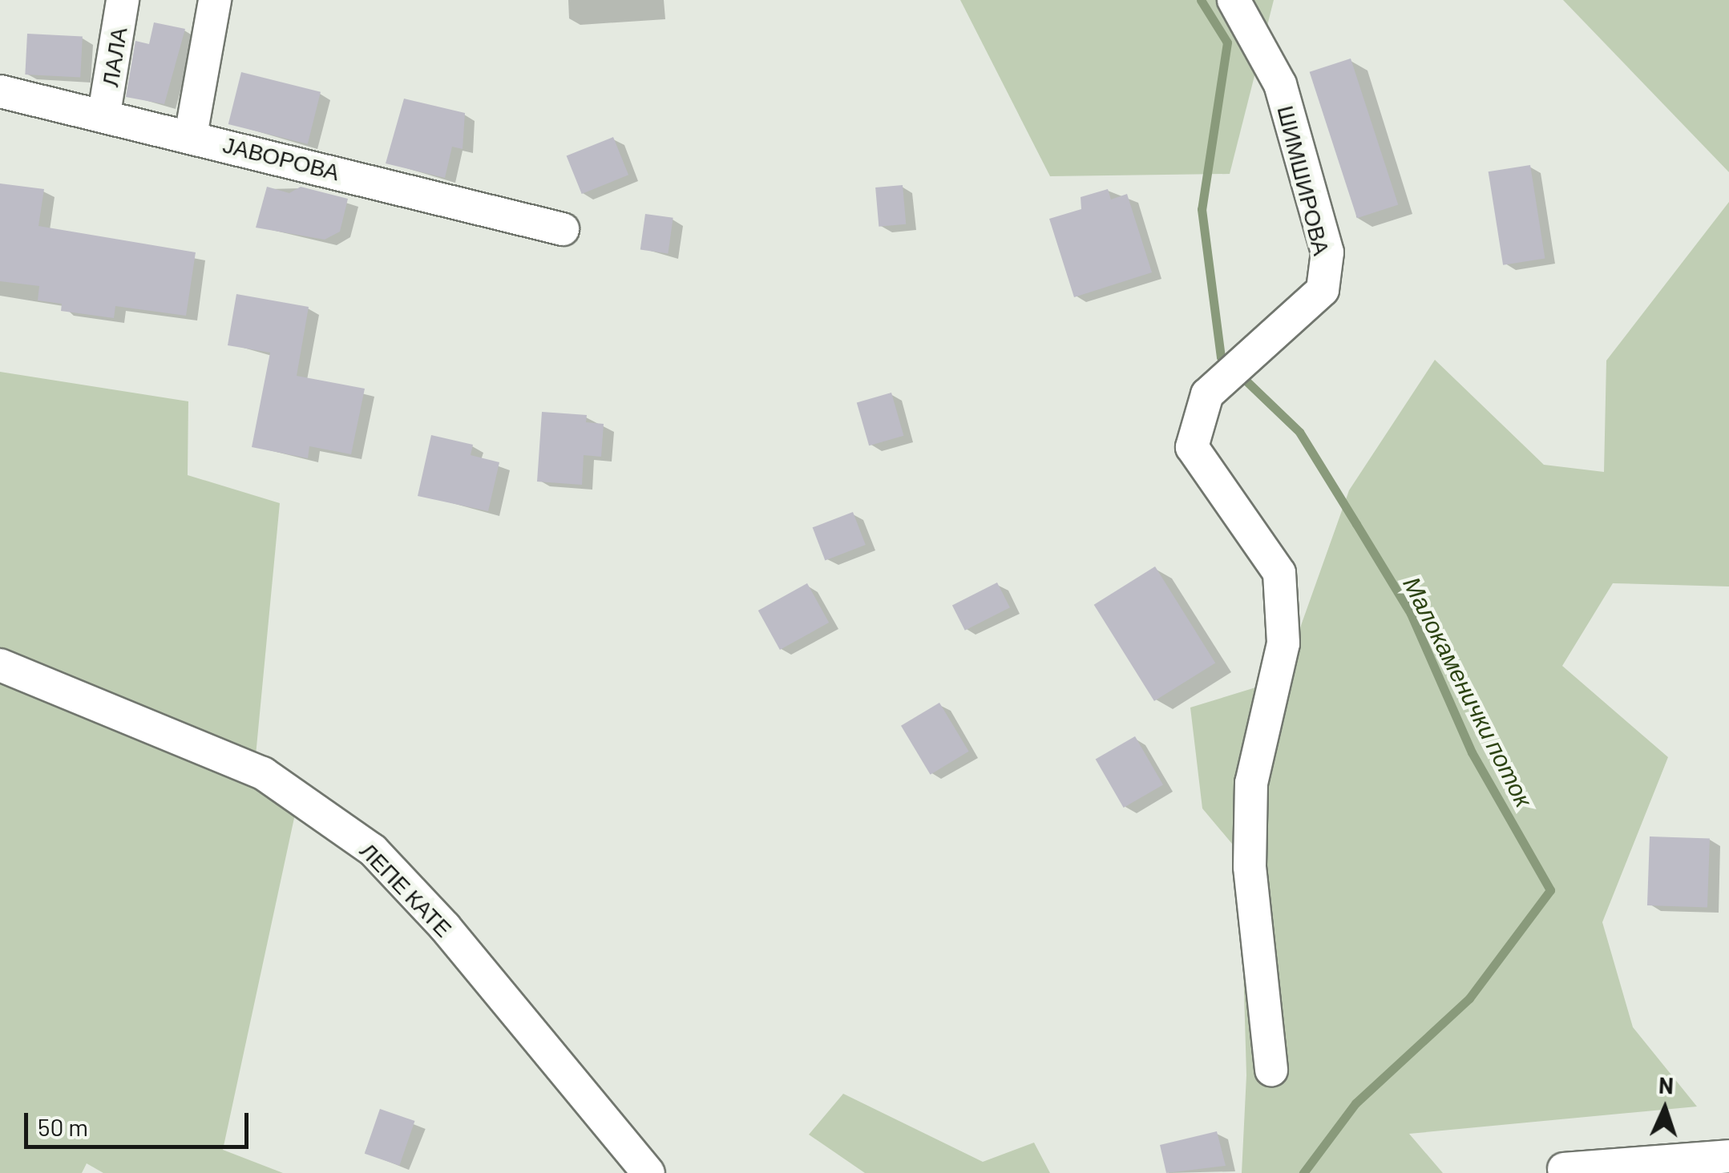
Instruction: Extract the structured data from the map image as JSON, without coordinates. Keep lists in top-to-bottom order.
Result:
{
  "streets": {
    "street": [
      "ЛАЛА",
      "ЈАВОРОВА",
      "ШИМШИРОВА",
      "ЛЕПЕ КАТЕ"
    ]
  },
  "crossings": [
    ["ЛАЛА", "ЈАВОРОВА"]
  ],
  "water": ["Малокаменички поток"],
  "scale_bar": "50 m",
  "north": "top"
}
